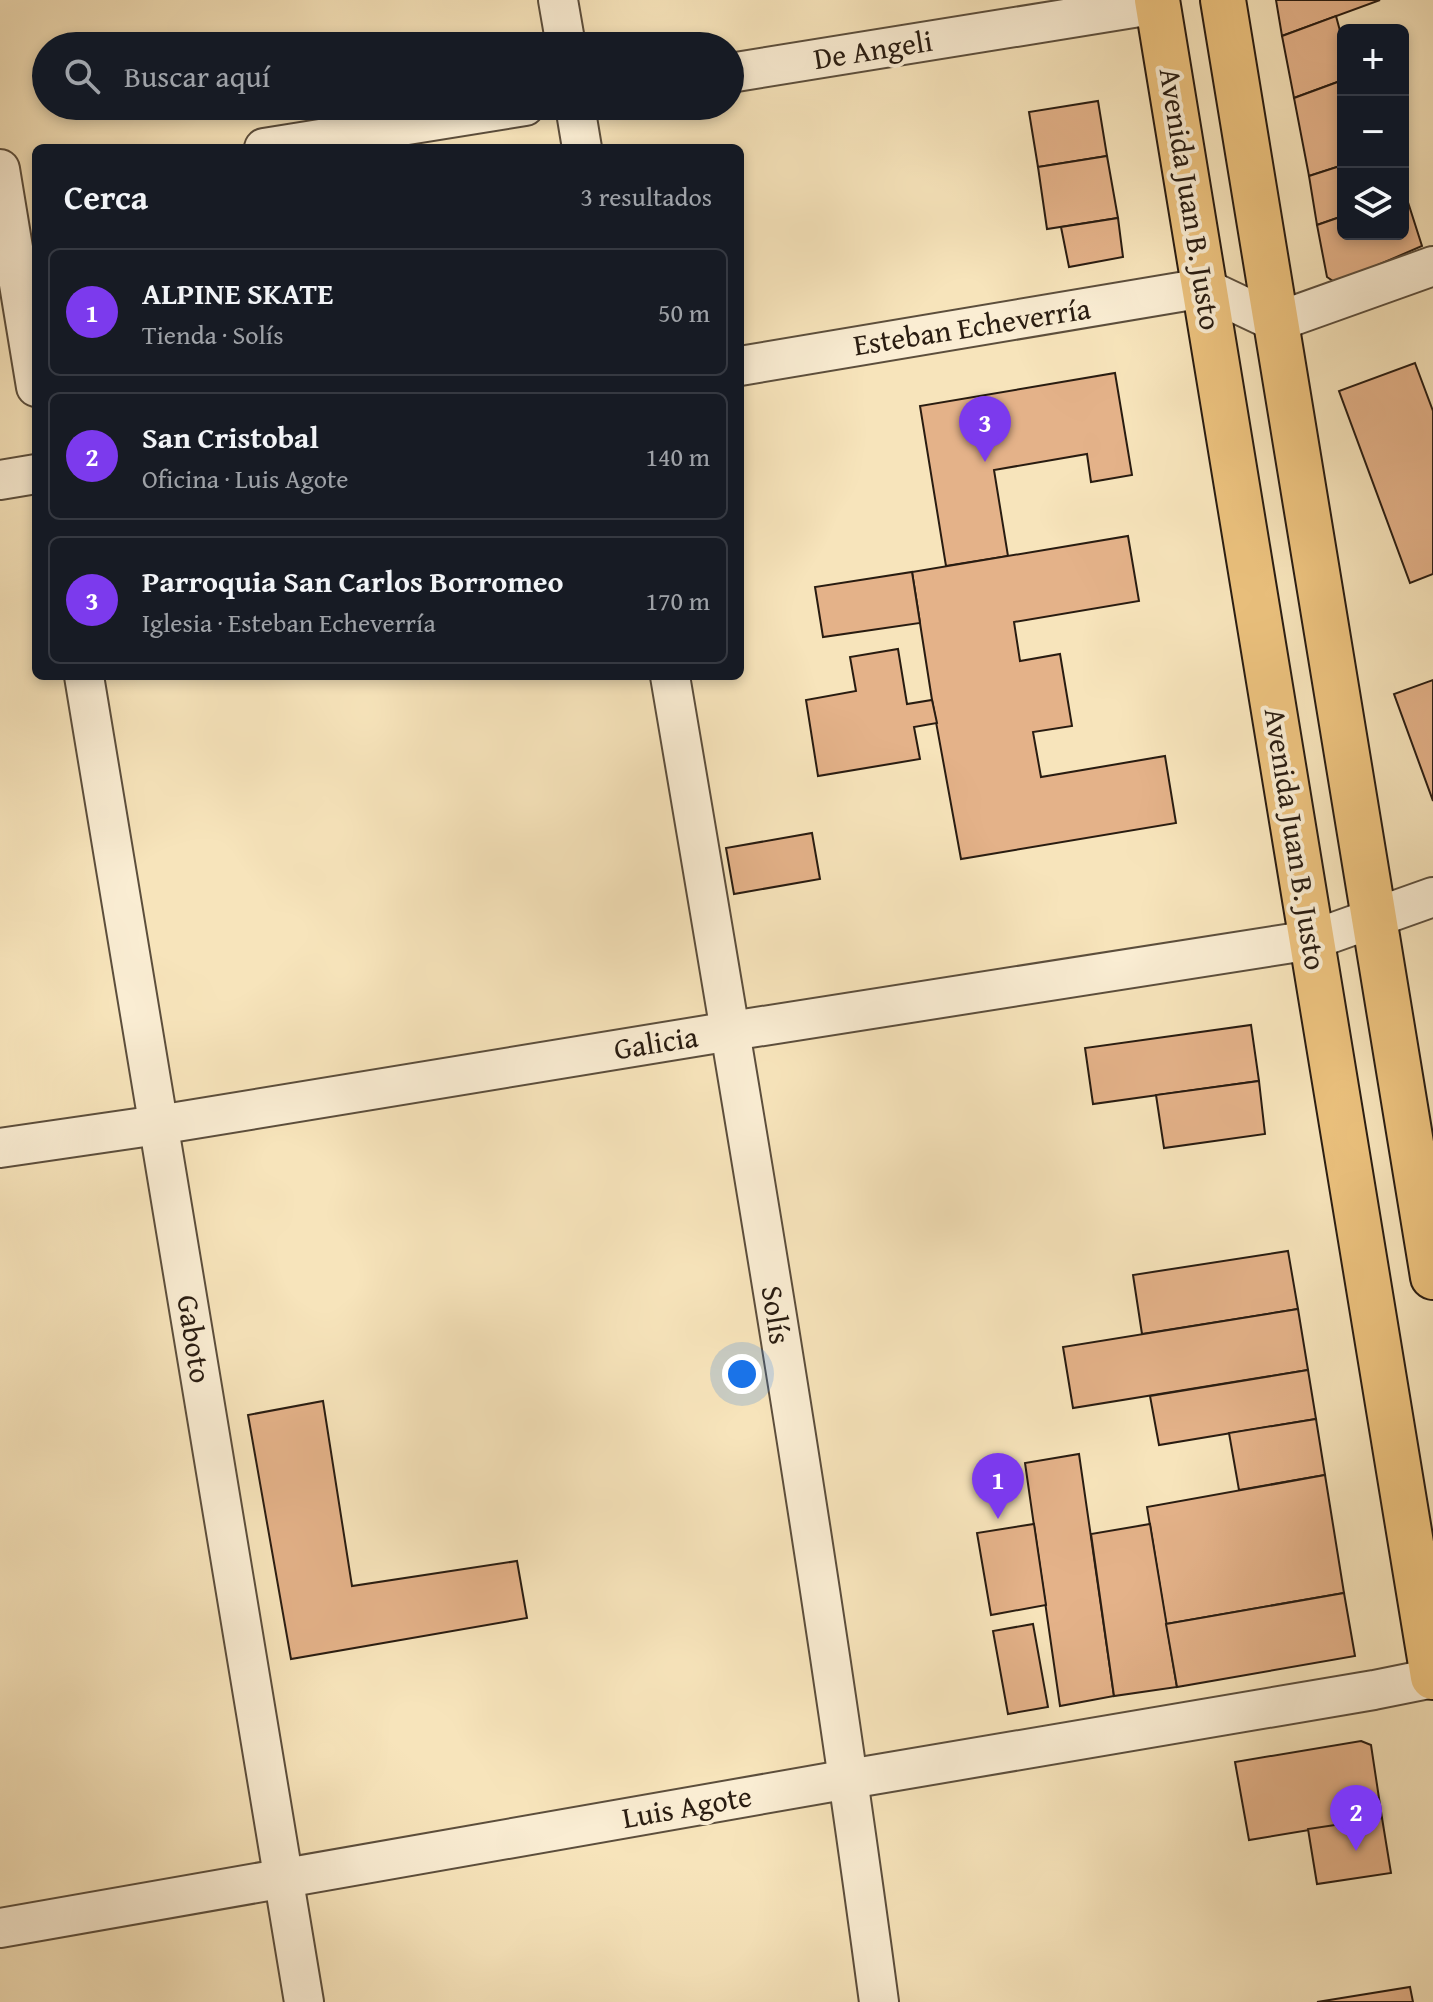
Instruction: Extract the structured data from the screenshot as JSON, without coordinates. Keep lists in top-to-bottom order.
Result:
{
  "streets": {
    "main road": ["Avenida Juan B. Justo"],
    "street": [
      "De Angeli",
      "Esteban Echeverría",
      "Galicia",
      "Solís",
      "Gaboto",
      "Luis Agote"
    ]
  },
  "crossings": [
    ["De Angeli", "Avenida Juan B. Justo"],
    ["Avenida Juan B. Justo", "Esteban Echeverría"],
    ["Avenida Juan B. Justo", "Galicia"],
    ["Avenida Juan B. Justo", "Luis Agote"],
    ["Galicia", "Solís"],
    ["Galicia", "Gaboto"],
    ["Solís", "Luis Agote"],
    ["Gaboto", "Luis Agote"]
  ],
  "page": {
    "map_buttons": ["+", "−"],
    "search": "Buscar aquí",
    "heading": ["Cerca", "3 resultados"],
    "list": [
      {
        "mark": "1",
        "name": "ALPINE SKATE",
        "note": "Tienda · Solís",
        "value": "50 m"
      },
      {
        "mark": "2",
        "name": "San Cristobal",
        "note": "Oficina · Luis Agote",
        "value": "140 m"
      },
      {
        "mark": "3",
        "name": "Parroquia San Carlos Borromeo",
        "note": "Iglesia · Esteban Echeverría",
        "value": "170 m"
      }
    ],
    "pins": ["3", "1", "2"]
  }
}
